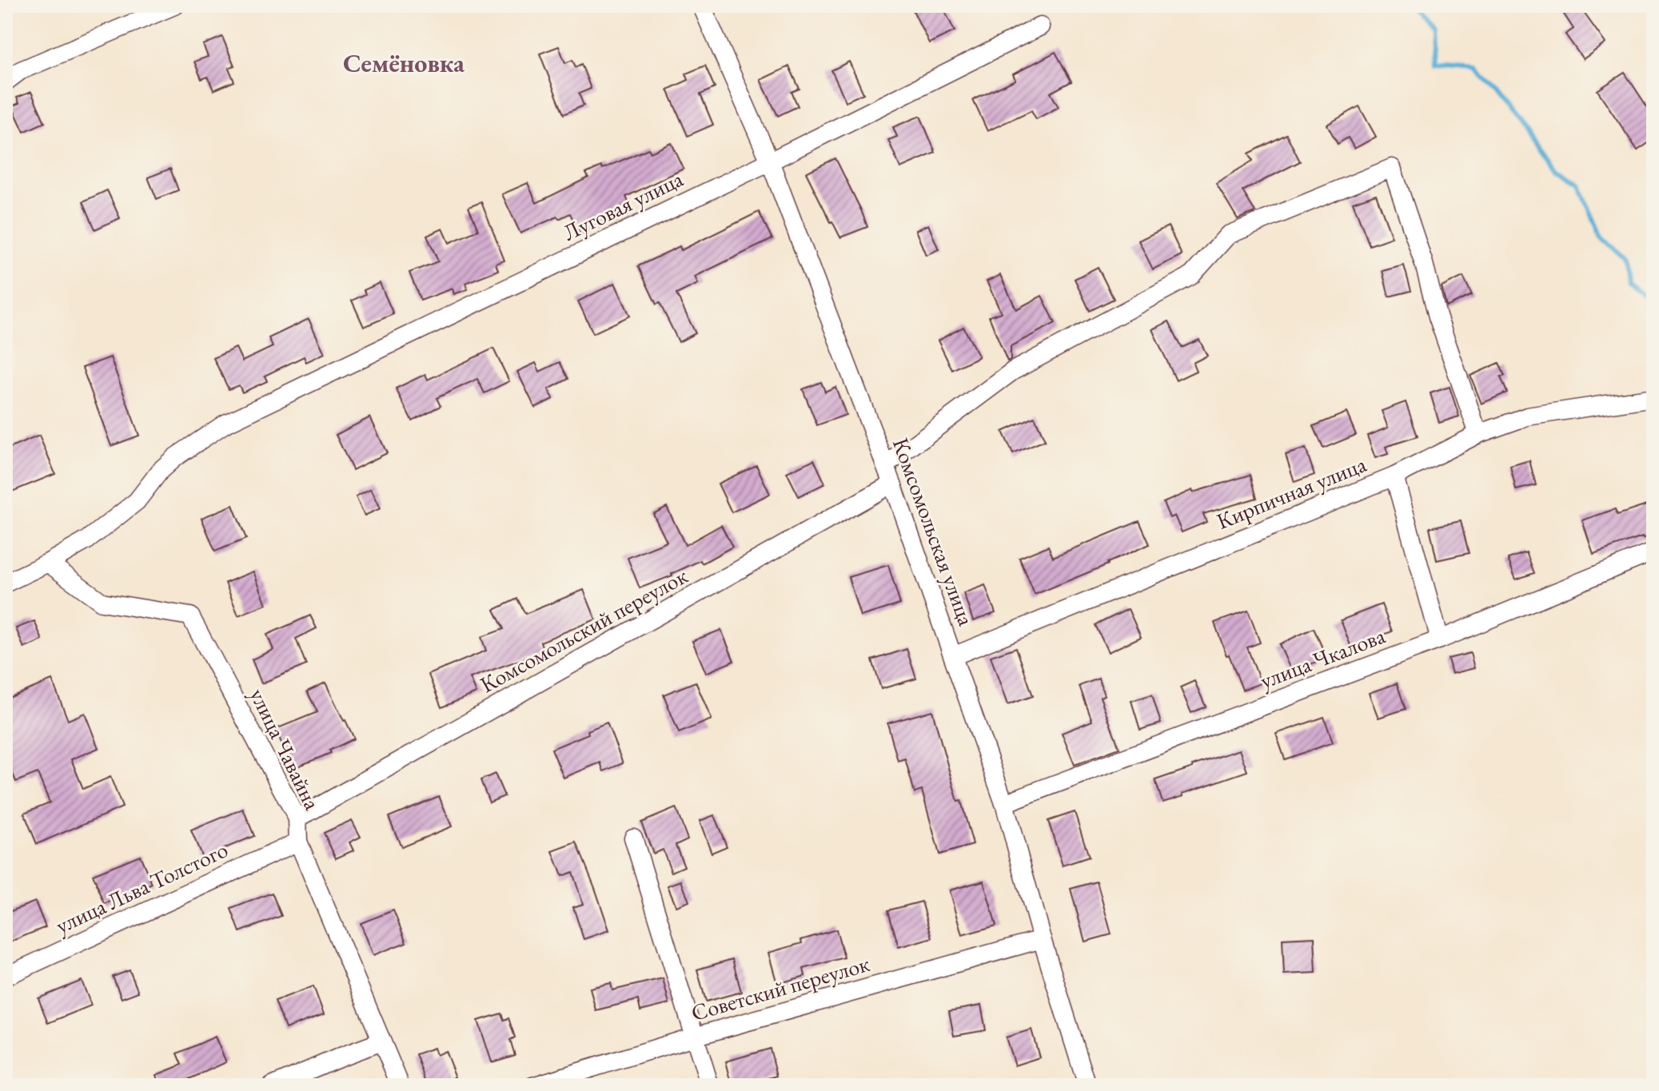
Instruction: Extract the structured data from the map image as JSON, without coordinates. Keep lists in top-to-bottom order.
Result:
{
  "streets": {
    "street": [
      "Луговая улица",
      "Кирпичная улица",
      "Комсомольская улица",
      "Комсомольский переулок",
      "улица Чкалова",
      "улица Чавайна",
      "улица Льва Толстого",
      "Советский переулок"
    ]
  },
  "crossings": [
    ["Луговая улица", "Комсомольская улица"],
    ["Луговая улица", "улица Чавайна"],
    ["Кирпичная улица", "Комсомольская улица"],
    ["Комсомольская улица", "Комсомольский переулок"],
    ["Комсомольская улица", "улица Чкалова"],
    ["Комсомольская улица", "Советский переулок"],
    ["Комсомольский переулок", "улица Чавайна"],
    ["улица Чавайна", "улица Льва Толстого"]
  ],
  "districts": ["Семёновка"]
}
